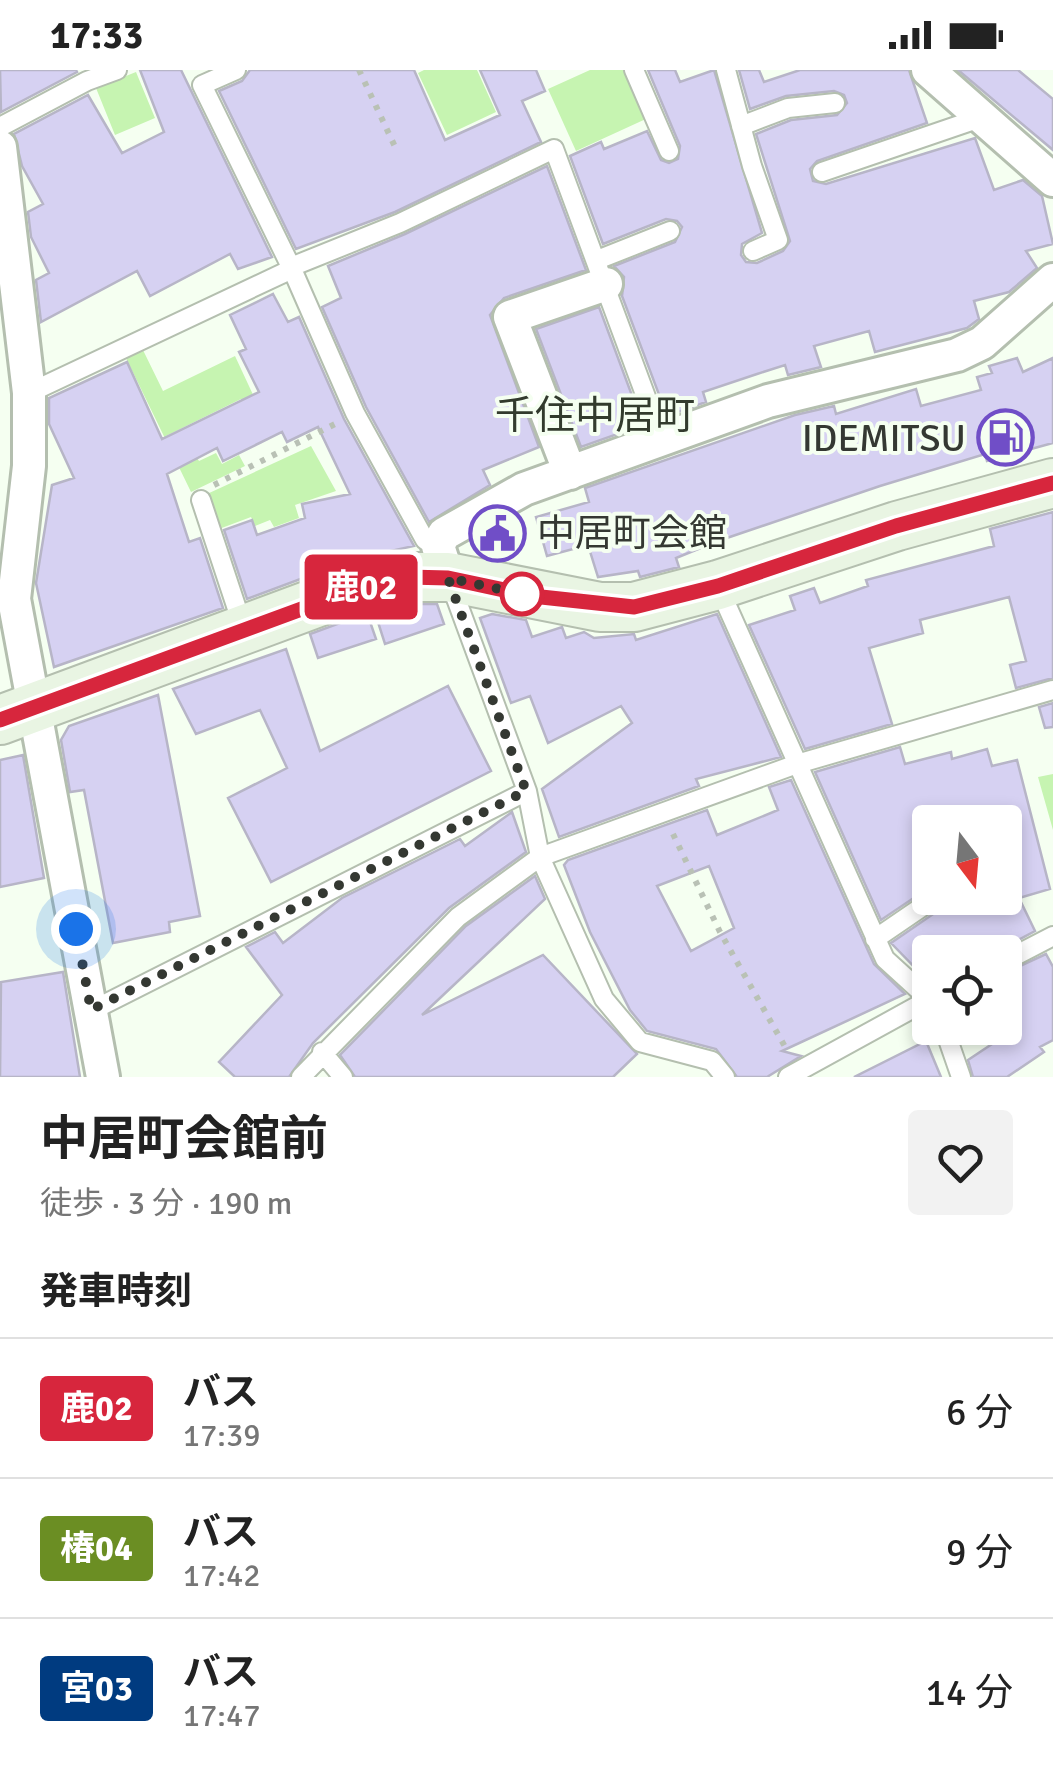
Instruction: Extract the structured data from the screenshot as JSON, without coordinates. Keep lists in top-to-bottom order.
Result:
{
  "districts": ["千住中居町"],
  "places": {
    "fuel station": ["IDEMITSU"],
    "public building": ["中居町会館"]
  },
  "lines": ["bus line 鹿02"],
  "north": "bottom",
  "page": {
    "status": "17:33",
    "on_map": "鹿02",
    "heading": [
      ["中居町会館前", "徒歩 · 3 分 · 190 m"],
      "発車時刻"
    ],
    "list": [
      {
        "mark": "鹿02",
        "name": "バス",
        "note": "17:39",
        "value": "6 分"
      },
      {
        "mark": "椿04",
        "name": "バス",
        "note": "17:42",
        "value": "9 分"
      },
      {
        "mark": "宮03",
        "name": "バス",
        "note": "17:47",
        "value": "14 分"
      }
    ]
  }
}
